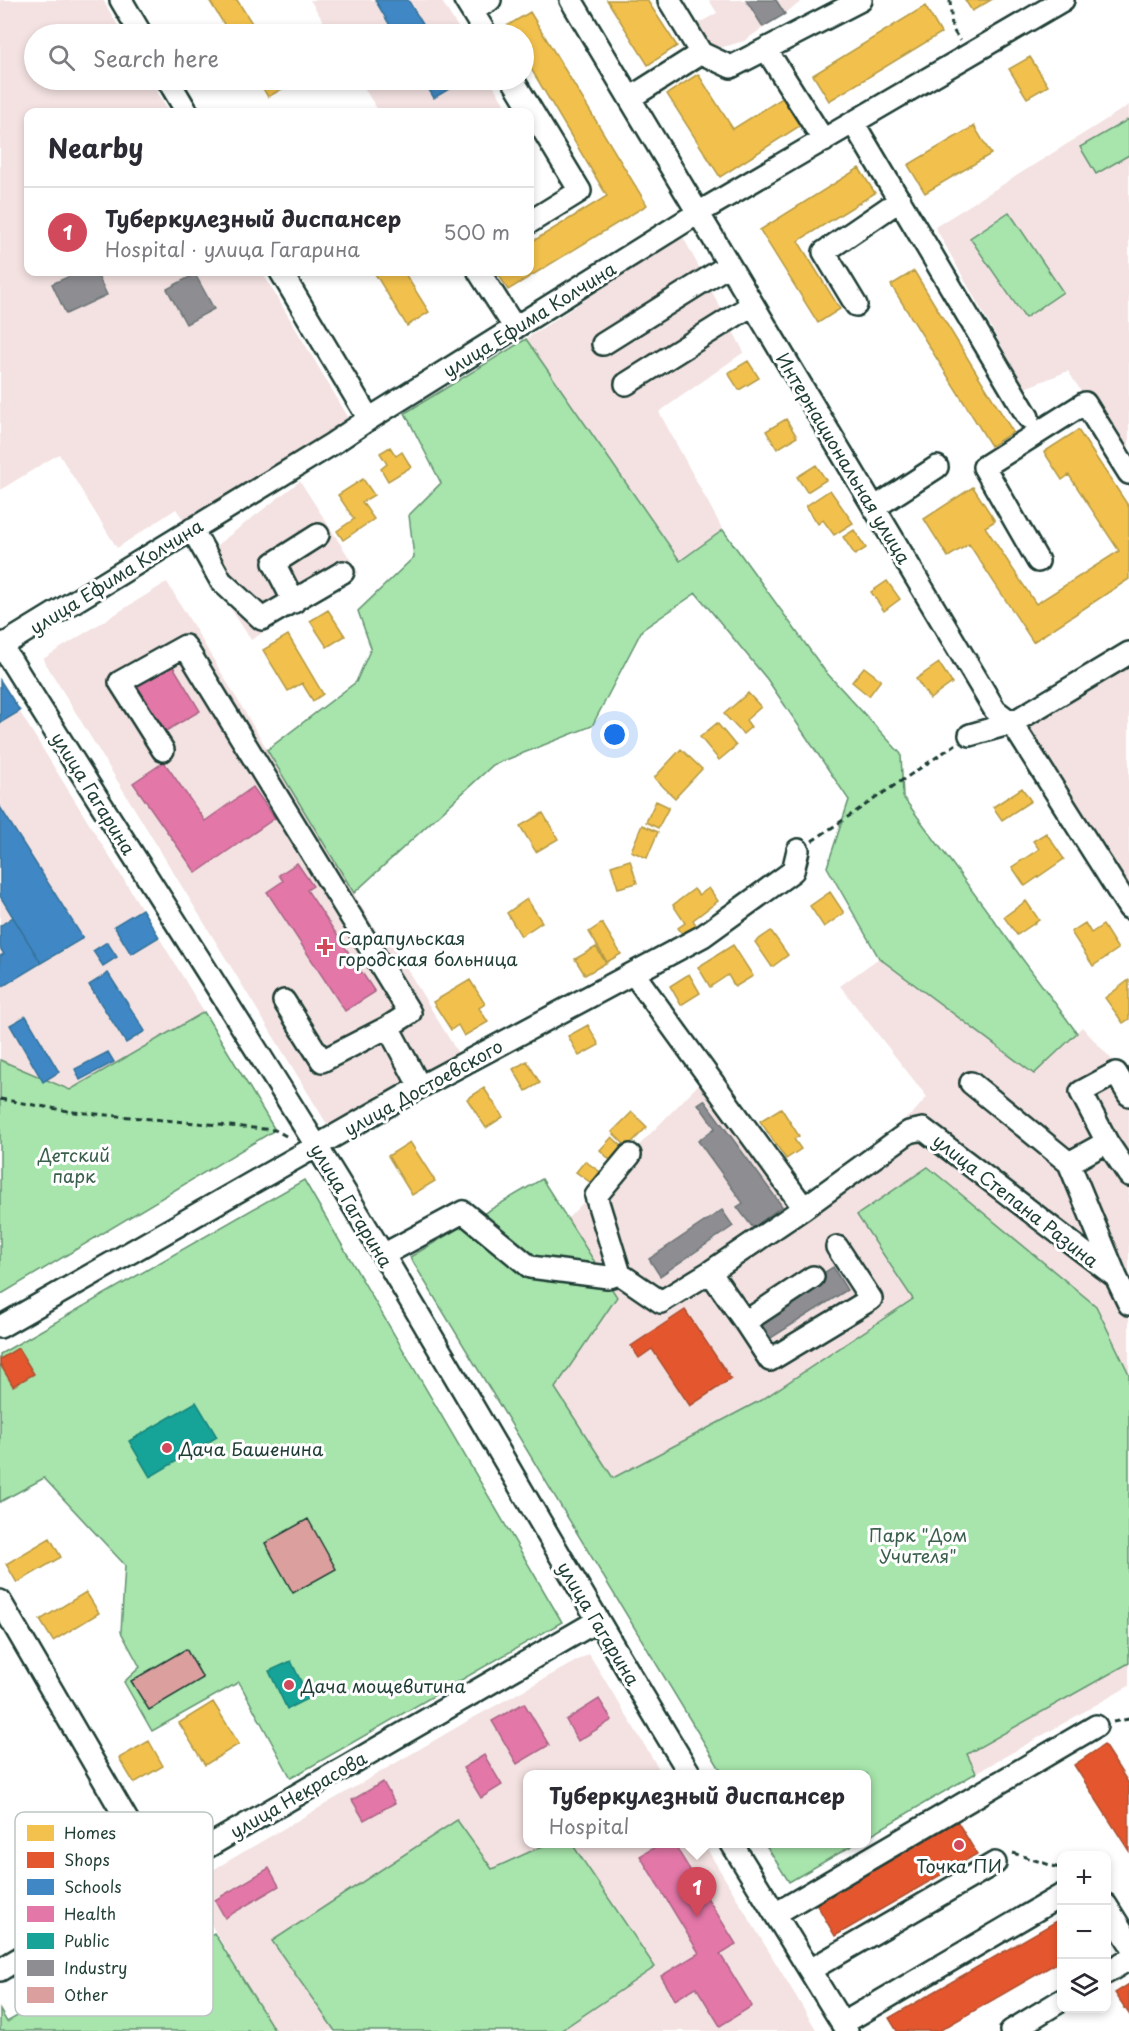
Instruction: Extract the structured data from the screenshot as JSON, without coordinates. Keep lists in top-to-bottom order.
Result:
{
  "streets": {
    "street": [
      "улица Ефима Колчина",
      "Интернациональная улица",
      "улица Гагарина",
      "улица Достоевского",
      "улица Степана Разина",
      "улица Некрасова"
    ]
  },
  "crossings": [
    ["улица Ефима Колчина", "Интернациональная улица"],
    ["улица Ефима Колчина", "улица Гагарина"],
    ["улица Гагарина", "улица Достоевского"],
    ["улица Гагарина", "улица Некрасова"]
  ],
  "parks": ["Детский парк", "Парк \"Дом Учителя\""],
  "places": {
    "health": ["Сарапульская городская больница"],
    "other": ["Дача Башенина", "Дача мощевитина", "Точка ПИ"]
  },
  "legend": [
    "Homes",
    "Shops",
    "Schools",
    "Health",
    "Public",
    "Industry",
    "Other"
  ],
  "page": {
    "search": "Search here",
    "heading": "Nearby",
    "list": [
      {
        "mark": "1",
        "name": "Туберкулезный диспансер",
        "note": "Hospital · улица Гагарина",
        "value": "500 m"
      }
    ],
    "popup": ["Туберкулезный диспансер", "Hospital"],
    "map_buttons": ["+", "−"],
    "pins": "1"
  }
}
